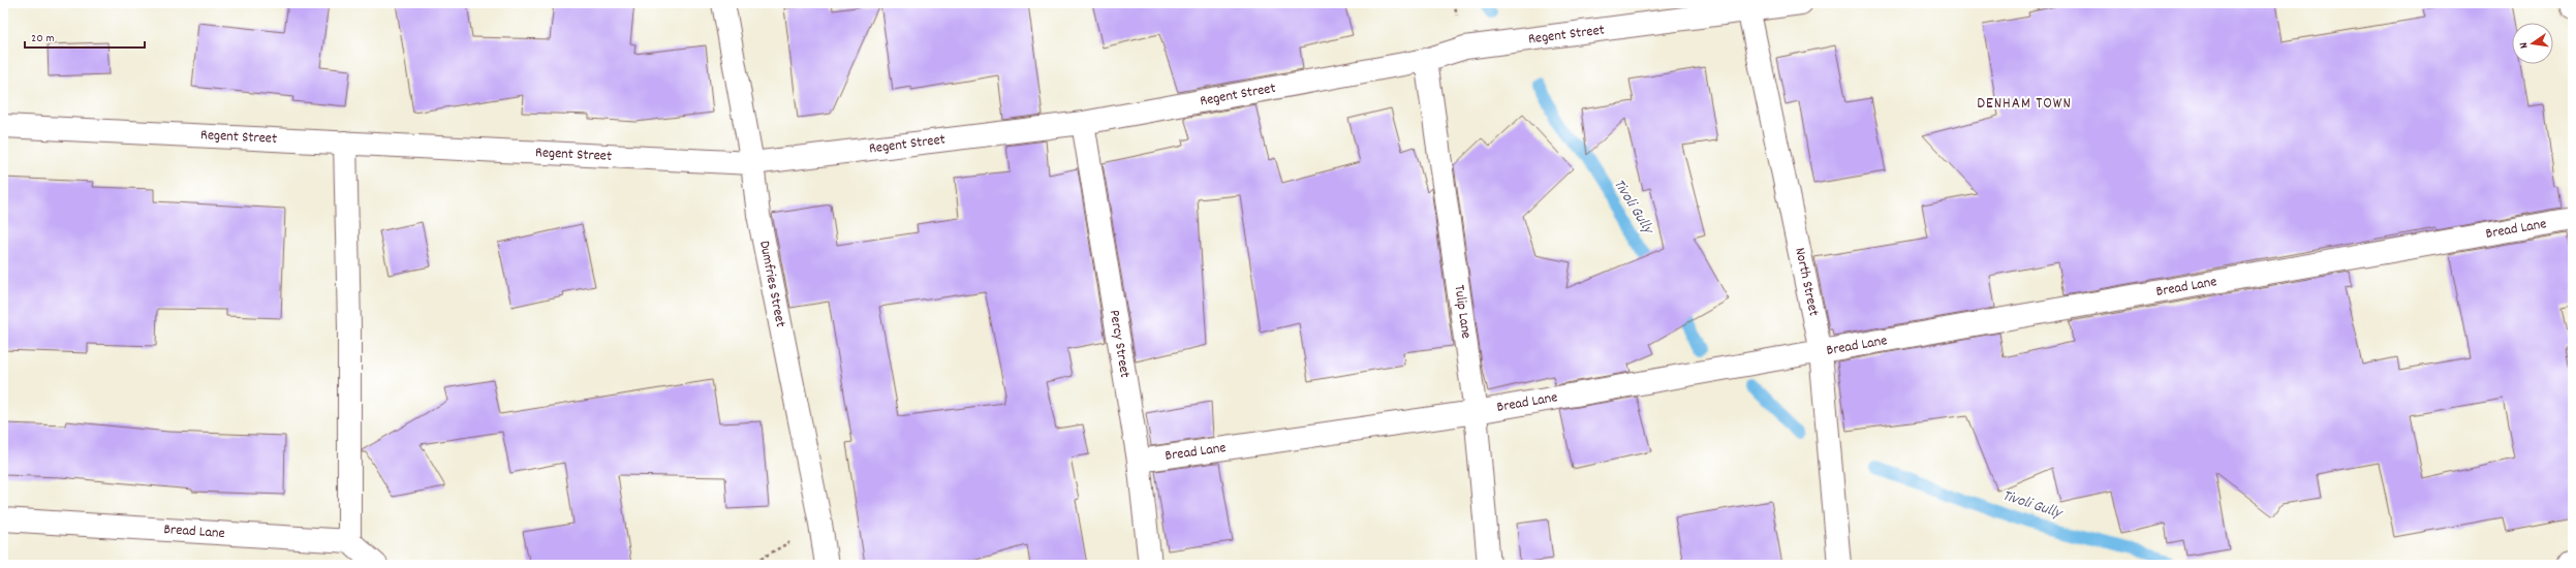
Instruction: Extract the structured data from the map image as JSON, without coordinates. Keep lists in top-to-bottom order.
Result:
{
  "streets": {
    "street": [
      "Regent Street",
      "Bread Lane",
      "North Street",
      "Dumfries Street",
      "Tulip Lane",
      "Percy Street"
    ]
  },
  "crossings": [
    ["Regent Street", "North Street"],
    ["Regent Street", "Dumfries Street"],
    ["Regent Street", "Tulip Lane"],
    ["Regent Street", "Percy Street"],
    ["Bread Lane", "North Street"],
    ["Bread Lane", "Tulip Lane"],
    ["Bread Lane", "Percy Street"]
  ],
  "districts": ["DENHAM TOWN"],
  "water": ["Tivoli Gully"],
  "scale_bar": "20 m",
  "north": "left"
}
